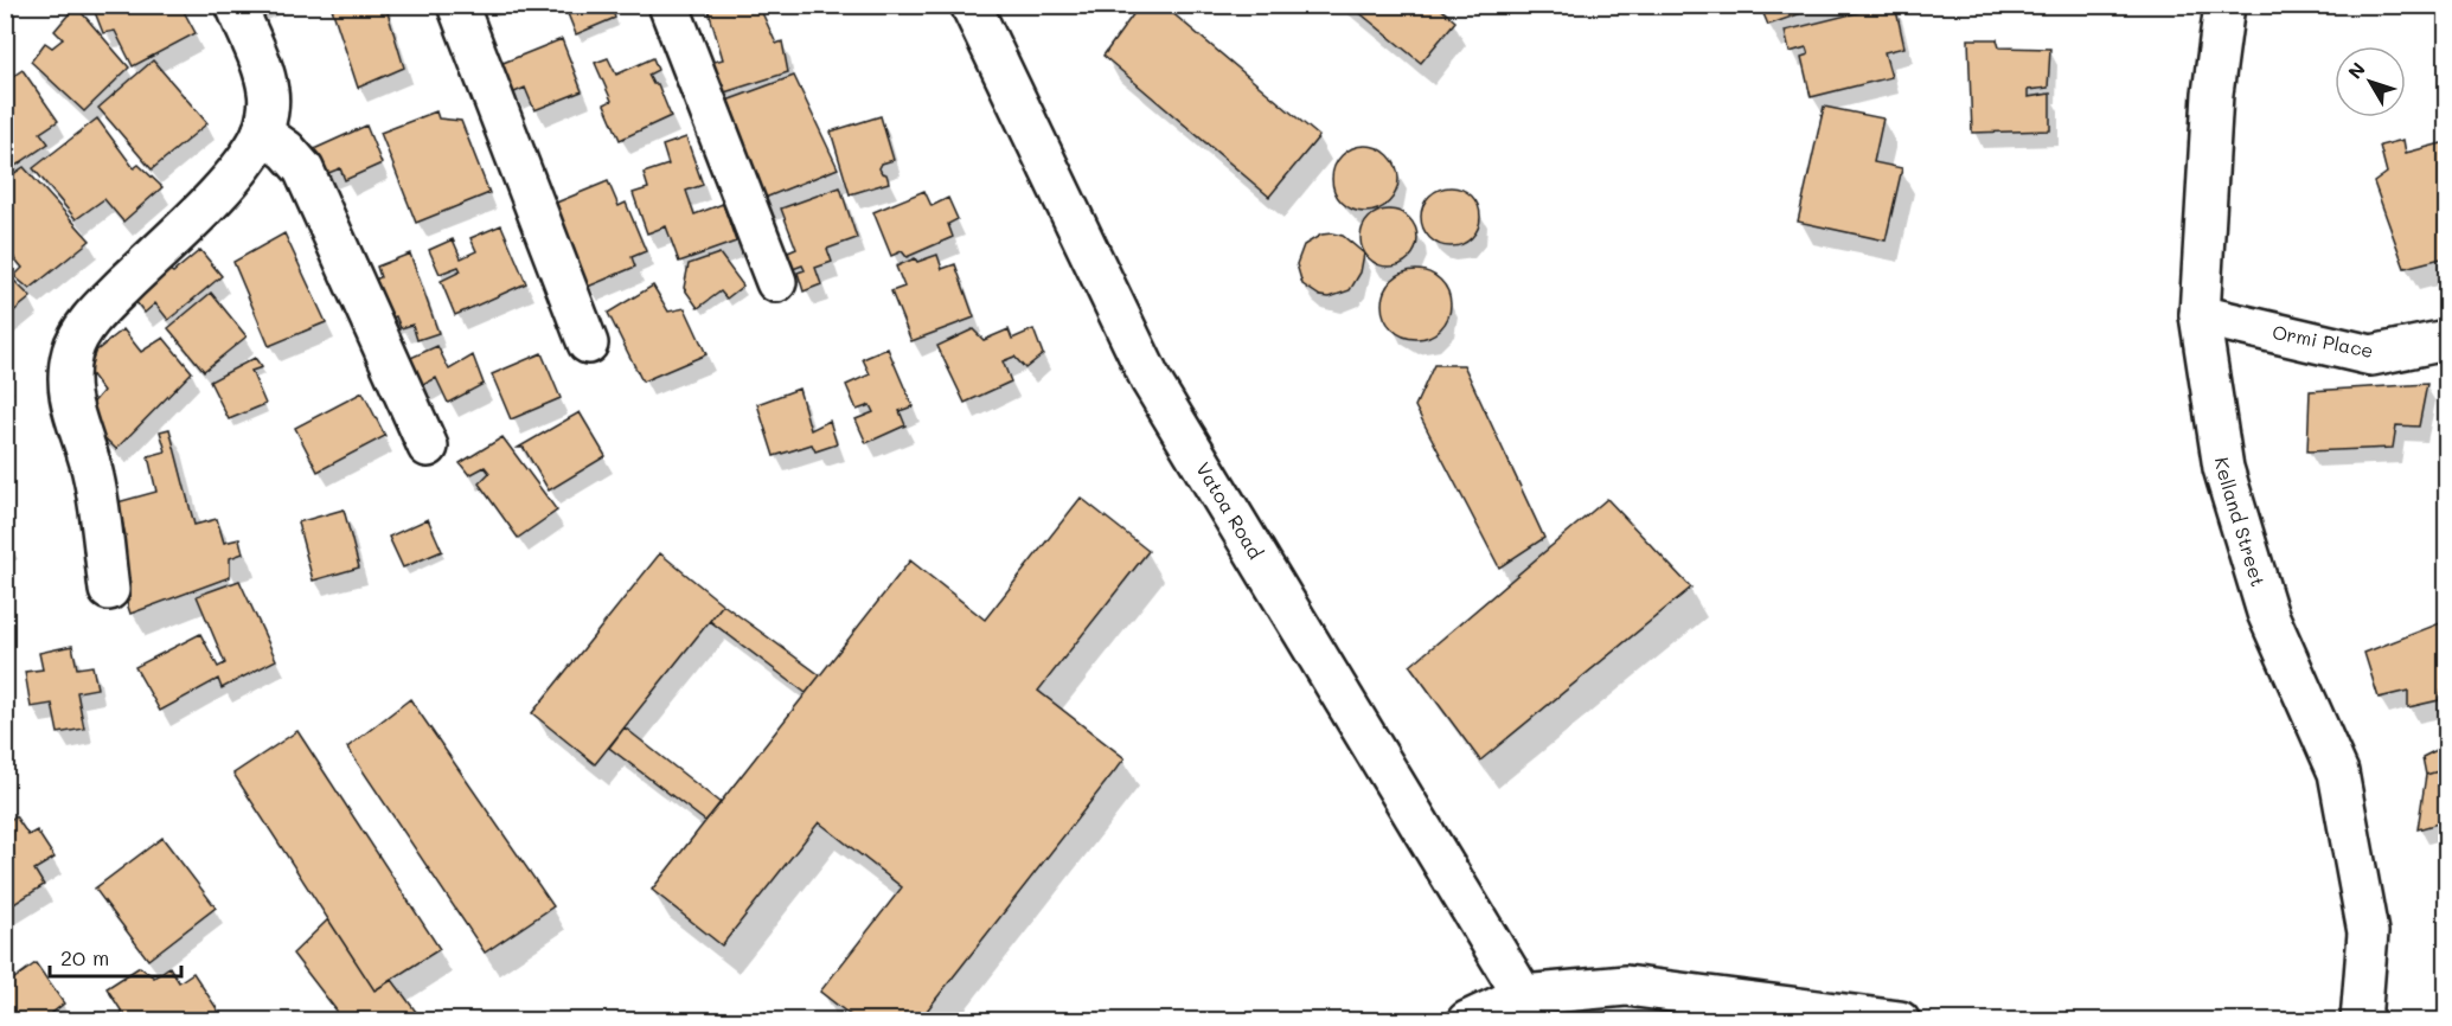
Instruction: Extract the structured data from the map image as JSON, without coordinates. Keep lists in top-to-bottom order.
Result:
{
  "streets": {
    "street": ["Ormi Place", "Vatoa Road", "Kelland Street"]
  },
  "crossings": [
    ["Ormi Place", "Kelland Street"]
  ],
  "scale_bar": "20 m",
  "north": "top left"
}
